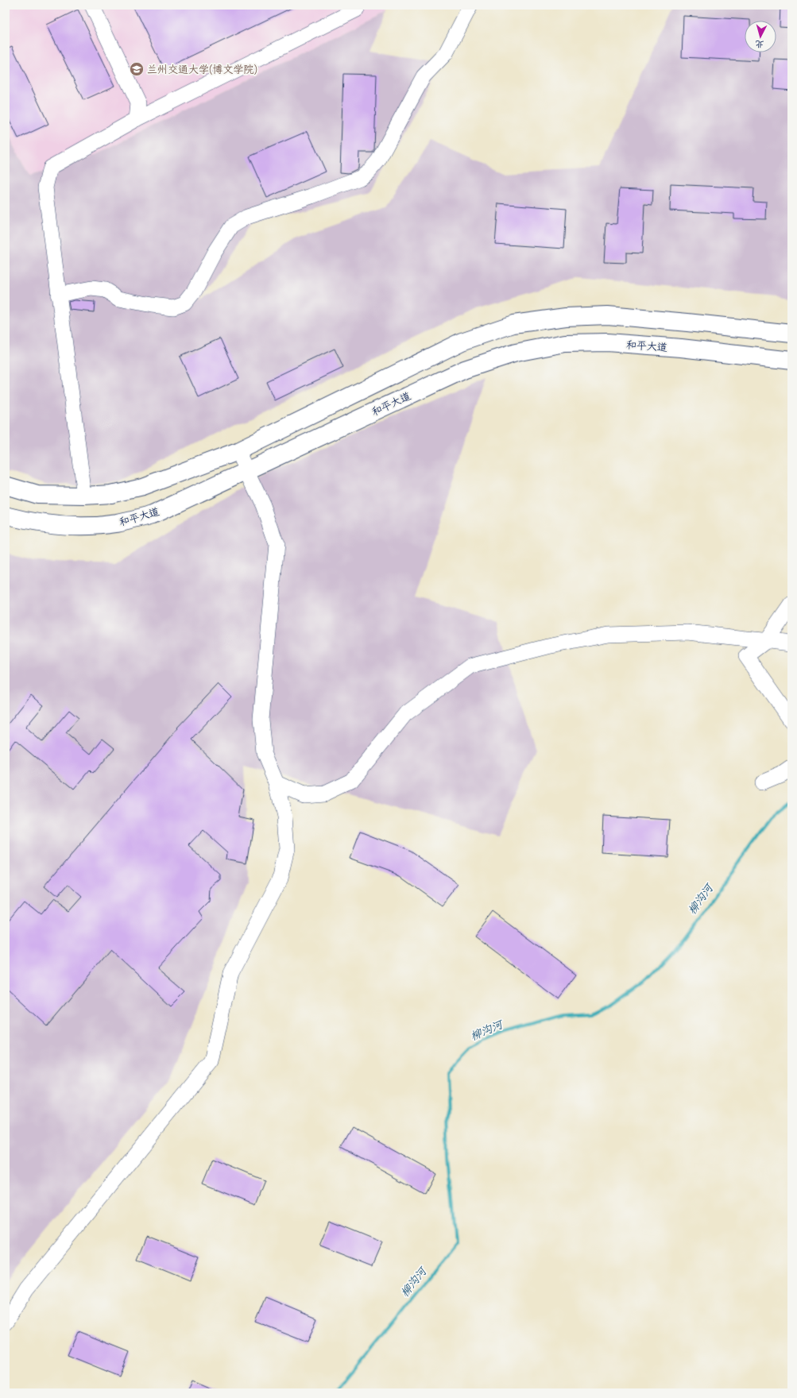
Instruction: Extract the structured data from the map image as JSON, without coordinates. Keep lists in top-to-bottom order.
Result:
{
  "streets": {
    "highway": ["和平大道"]
  },
  "water": ["柳沟河"],
  "places": {
    "school or university": ["兰州交通大学(博文学院)"]
  },
  "north": "bottom"
}
